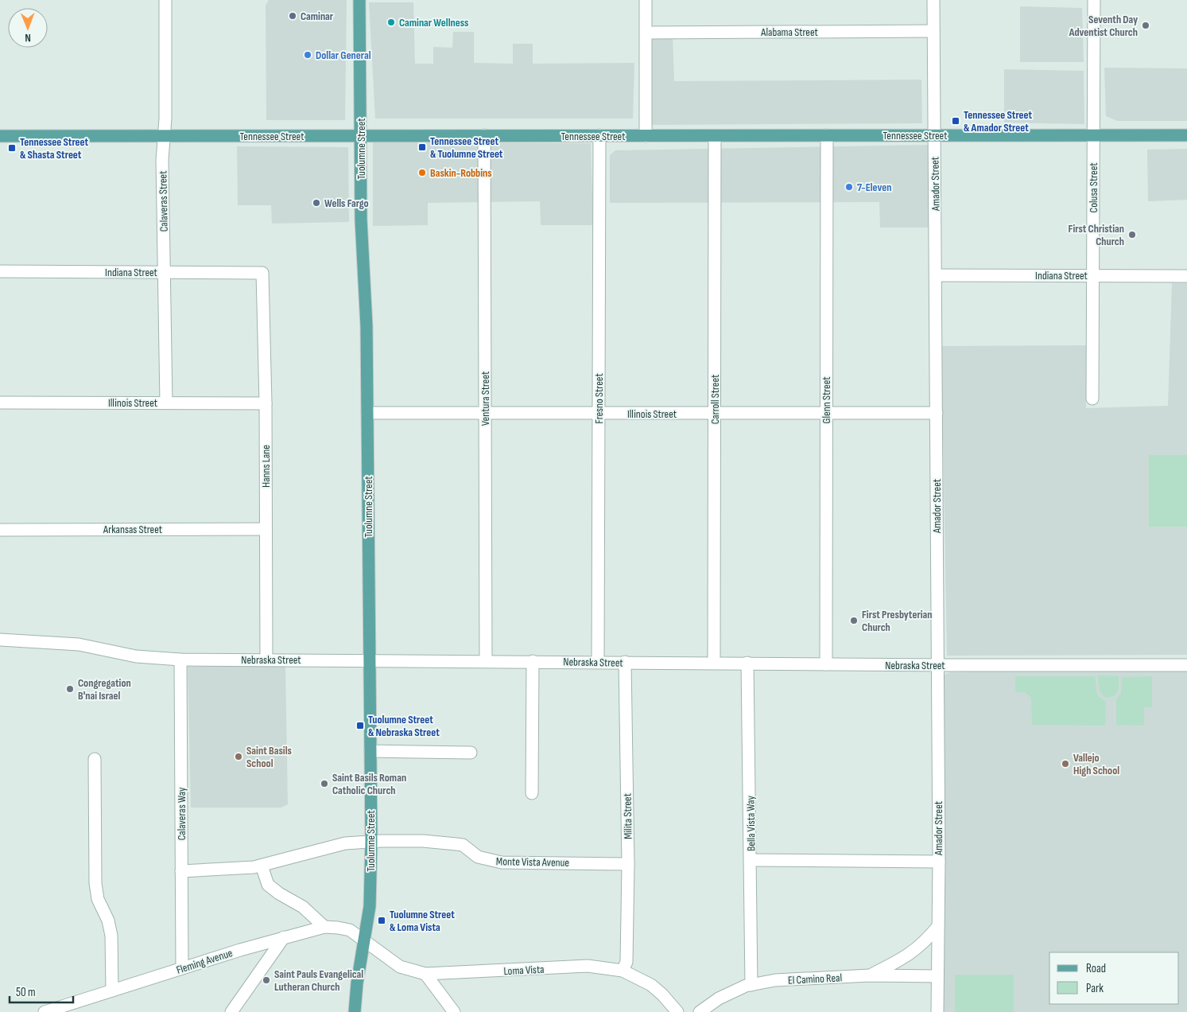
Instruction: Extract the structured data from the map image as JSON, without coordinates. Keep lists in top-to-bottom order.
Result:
{
  "streets": {
    "main road": ["Tennessee Street", "Tuolumne Street"],
    "street": [
      "Alabama Street",
      "Amador Street",
      "Colusa Street",
      "Calaveras Street",
      "Indiana Street",
      "Ventura Street",
      "Fresno Street",
      "Carroll Street",
      "Glenn Street",
      "Illinois Street",
      "Hanns Lane",
      "Arkansas Street",
      "Nebraska Street",
      "Calaveras Way",
      "Milita Street",
      "Bella Vista Way",
      "Monte Vista Avenue",
      "Fleming Avenue",
      "Loma Vista",
      "El Camino Real"
    ]
  },
  "crossings": [
    ["Alabama Street", "Amador Street"],
    ["Tennessee Street", "Tuolumne Street"],
    ["Tennessee Street", "Amador Street"],
    ["Tennessee Street", "Colusa Street"],
    ["Tennessee Street", "Calaveras Street"],
    ["Tennessee Street", "Ventura Street"],
    ["Tennessee Street", "Fresno Street"],
    ["Tennessee Street", "Carroll Street"],
    ["Tennessee Street", "Glenn Street"],
    ["Tuolumne Street", "Illinois Street"],
    ["Tuolumne Street", "Nebraska Street"],
    ["Tuolumne Street", "Monte Vista Avenue"],
    ["Tuolumne Street", "Fleming Avenue"],
    ["Tuolumne Street", "Loma Vista"],
    ["Amador Street", "Indiana Street"],
    ["Amador Street", "Illinois Street"],
    ["Amador Street", "Nebraska Street"],
    ["Amador Street", "El Camino Real"],
    ["Colusa Street", "Indiana Street"],
    ["Calaveras Street", "Indiana Street"],
    ["Calaveras Street", "Illinois Street"],
    ["Indiana Street", "Hanns Lane"],
    ["Ventura Street", "Illinois Street"],
    ["Ventura Street", "Nebraska Street"],
    ["Fresno Street", "Illinois Street"],
    ["Fresno Street", "Nebraska Street"],
    ["Carroll Street", "Illinois Street"],
    ["Carroll Street", "Nebraska Street"],
    ["Glenn Street", "Illinois Street"],
    ["Glenn Street", "Nebraska Street"],
    ["Illinois Street", "Hanns Lane"],
    ["Hanns Lane", "Arkansas Street"],
    ["Hanns Lane", "Nebraska Street"],
    ["Nebraska Street", "Calaveras Way"],
    ["Nebraska Street", "Milita Street"],
    ["Nebraska Street", "Bella Vista Way"],
    ["Calaveras Way", "Monte Vista Avenue"],
    ["Calaveras Way", "Fleming Avenue"],
    ["Milita Street", "Monte Vista Avenue"],
    ["Milita Street", "Loma Vista"],
    ["Bella Vista Way", "El Camino Real"],
    ["Fleming Avenue", "Loma Vista"]
  ],
  "places": {
    "other": [
      "Caminar",
      "Caminar Wellness",
      "Seventh Day Adventist Church",
      "Dollar General",
      "Baskin-Robbins",
      "7-Eleven",
      "Wells Fargo",
      "First Christian Church",
      "First Presbyterian Church",
      "Congregation B'nai Israel",
      "Saint Basils School",
      "Vallejo High School",
      "Saint Basils Roman Catholic Church",
      "Saint Pauls Evangelical Lutheran Church"
    ],
    "transit": [
      "Tennessee Street & Amador Street",
      "Tennessee Street & Tuolumne Street",
      "Tennessee Street & Shasta Street",
      "Tuolumne Street & Nebraska Street",
      "Tuolumne Street & Loma Vista"
    ]
  },
  "legend": ["Road", "Park"],
  "scale_bar": "50 m",
  "north": "bottom"
}
